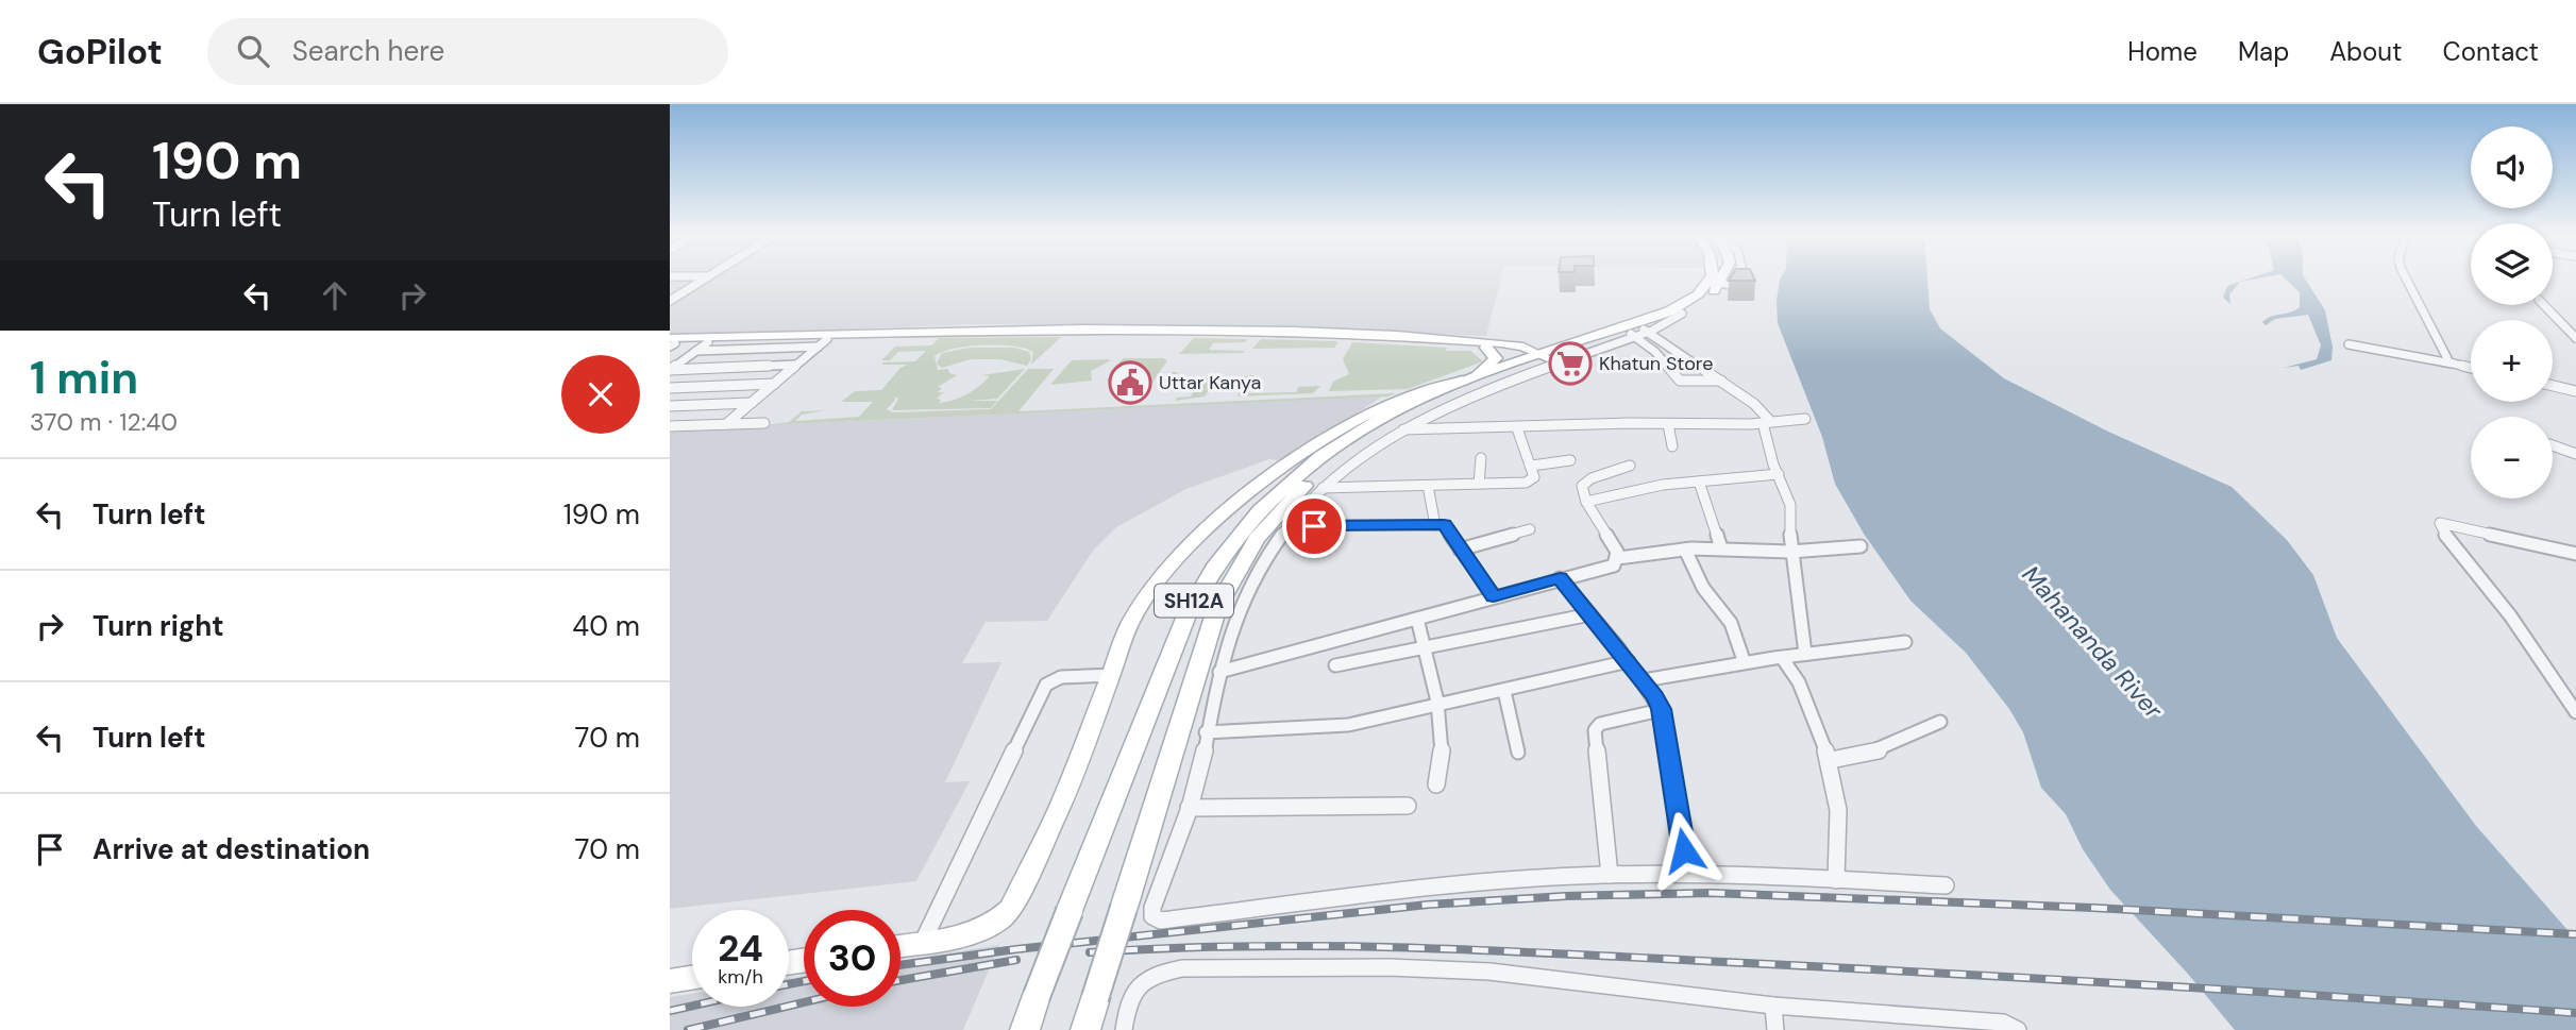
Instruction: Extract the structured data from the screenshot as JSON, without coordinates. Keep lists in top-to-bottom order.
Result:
{
  "streets": {
    "main road": ["SH12A"]
  },
  "water": ["Mahananda River"],
  "places": {
    "supermarket": ["Khatun Store"],
    "public building": ["Uttar Kanya"]
  },
  "page": {
    "header": "GoPilot",
    "search": "Search here",
    "nav": [
      "Home",
      "Map",
      "About",
      "Contact"
    ],
    "turn": ["190 m", "Turn left"],
    "map_buttons": ["+", "−"],
    "heading": ["1 min", "370 m · 12:40"],
    "list": [
      {
        "name": "Turn left",
        "value": "190 m"
      },
      {
        "name": "Turn right",
        "value": "40 m"
      },
      {
        "name": "Turn left",
        "value": "70 m"
      },
      {
        "name": "Arrive at destination",
        "value": "70 m"
      }
    ],
    "speed": "24 km/h",
    "limit": "30"
  }
}
